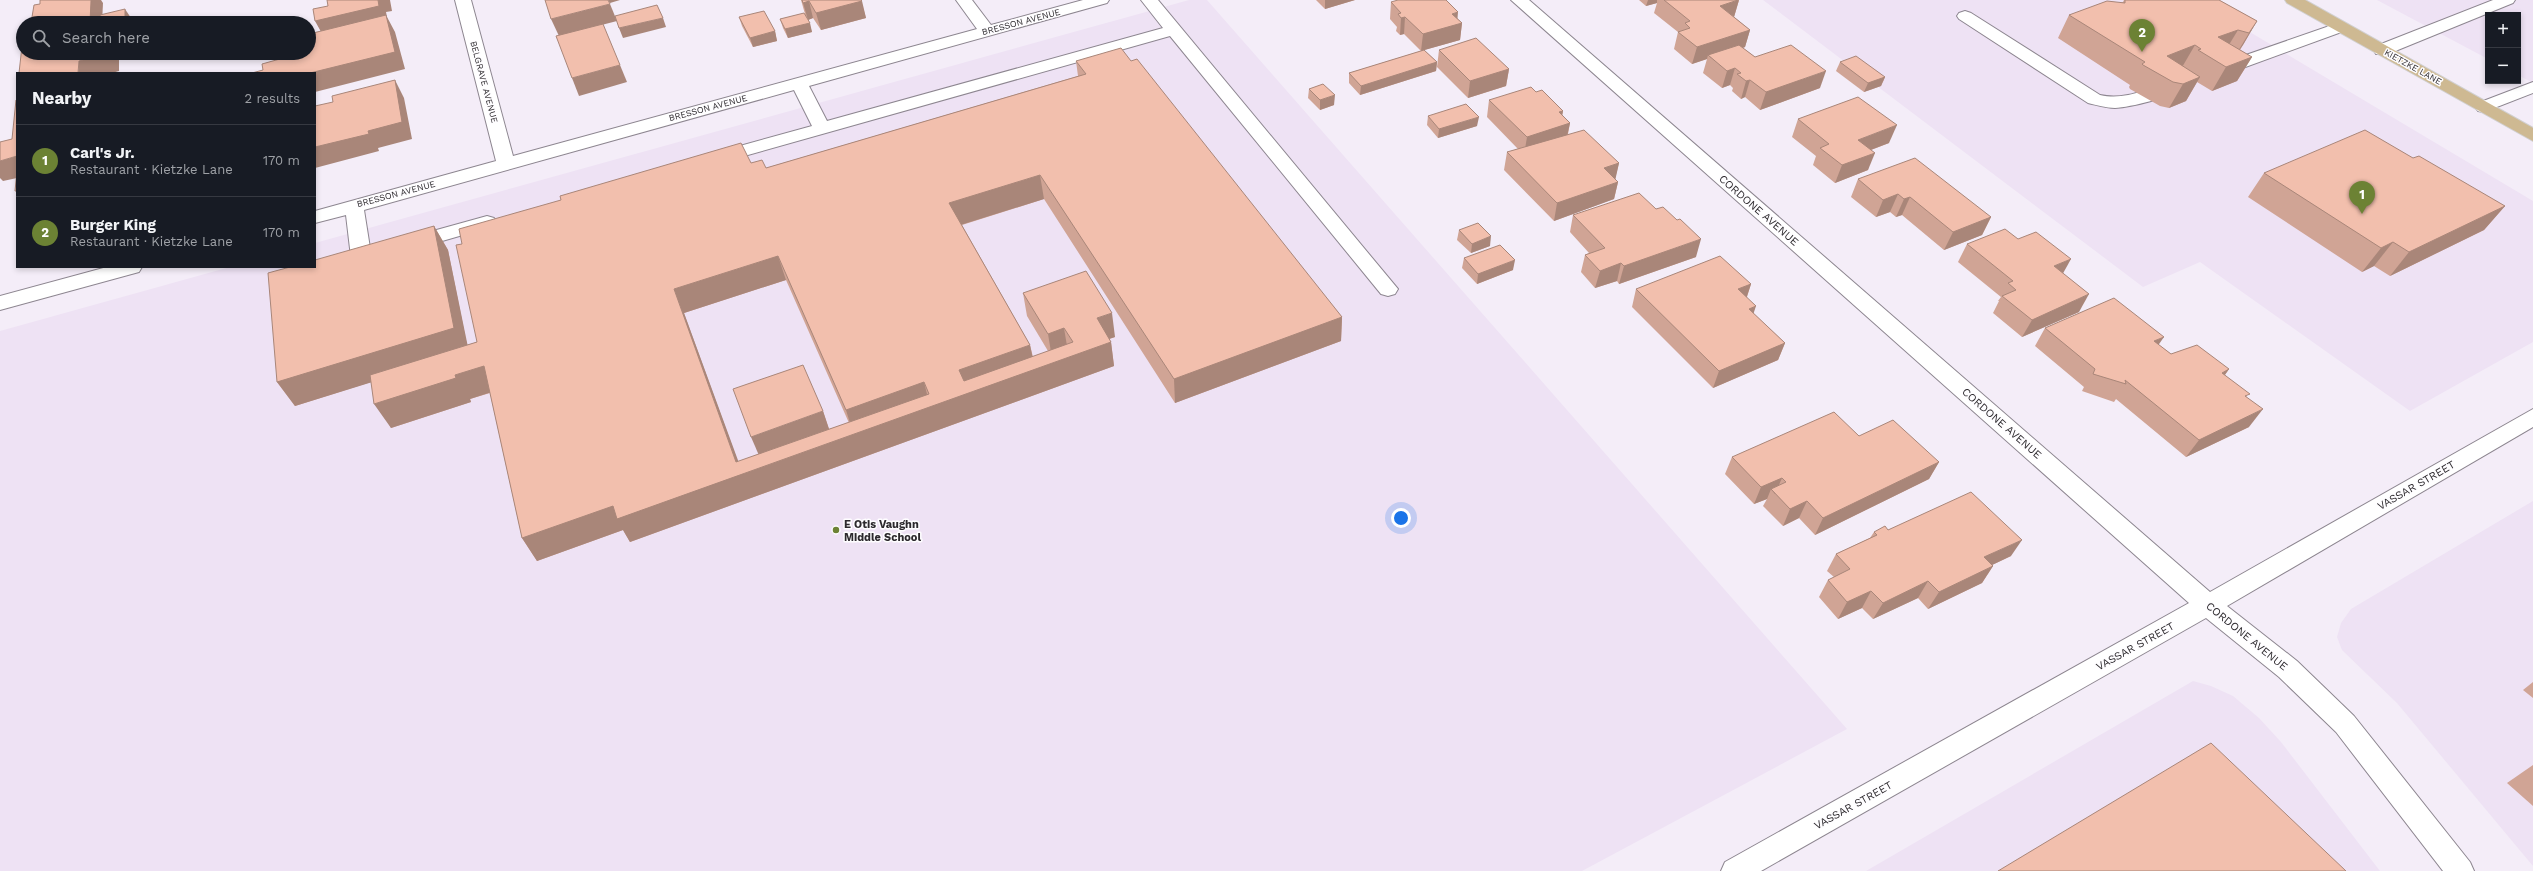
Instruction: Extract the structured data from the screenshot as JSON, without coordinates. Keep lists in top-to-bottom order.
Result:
{
  "streets": {
    "main road": ["KIETZKE LANE"],
    "street": [
      "BRESSON AVENUE",
      "BELGRAVE AVENUE",
      "CORDONE AVENUE",
      "VASSAR STREET"
    ]
  },
  "crossings": [
    ["BRESSON AVENUE", "BELGRAVE AVENUE"],
    ["CORDONE AVENUE", "VASSAR STREET"]
  ],
  "places": ["E Otis Vaughn Middle School"],
  "page": {
    "map_buttons": ["+", "−"],
    "search": "Search here",
    "pins": ["2", "1"],
    "heading": ["Nearby", "2 results"],
    "list": [
      {
        "mark": "1",
        "name": "Carl's Jr.",
        "note": "Restaurant · Kietzke Lane",
        "value": "170 m"
      },
      {
        "mark": "2",
        "name": "Burger King",
        "note": "Restaurant · Kietzke Lane",
        "value": "170 m"
      }
    ]
  }
}
